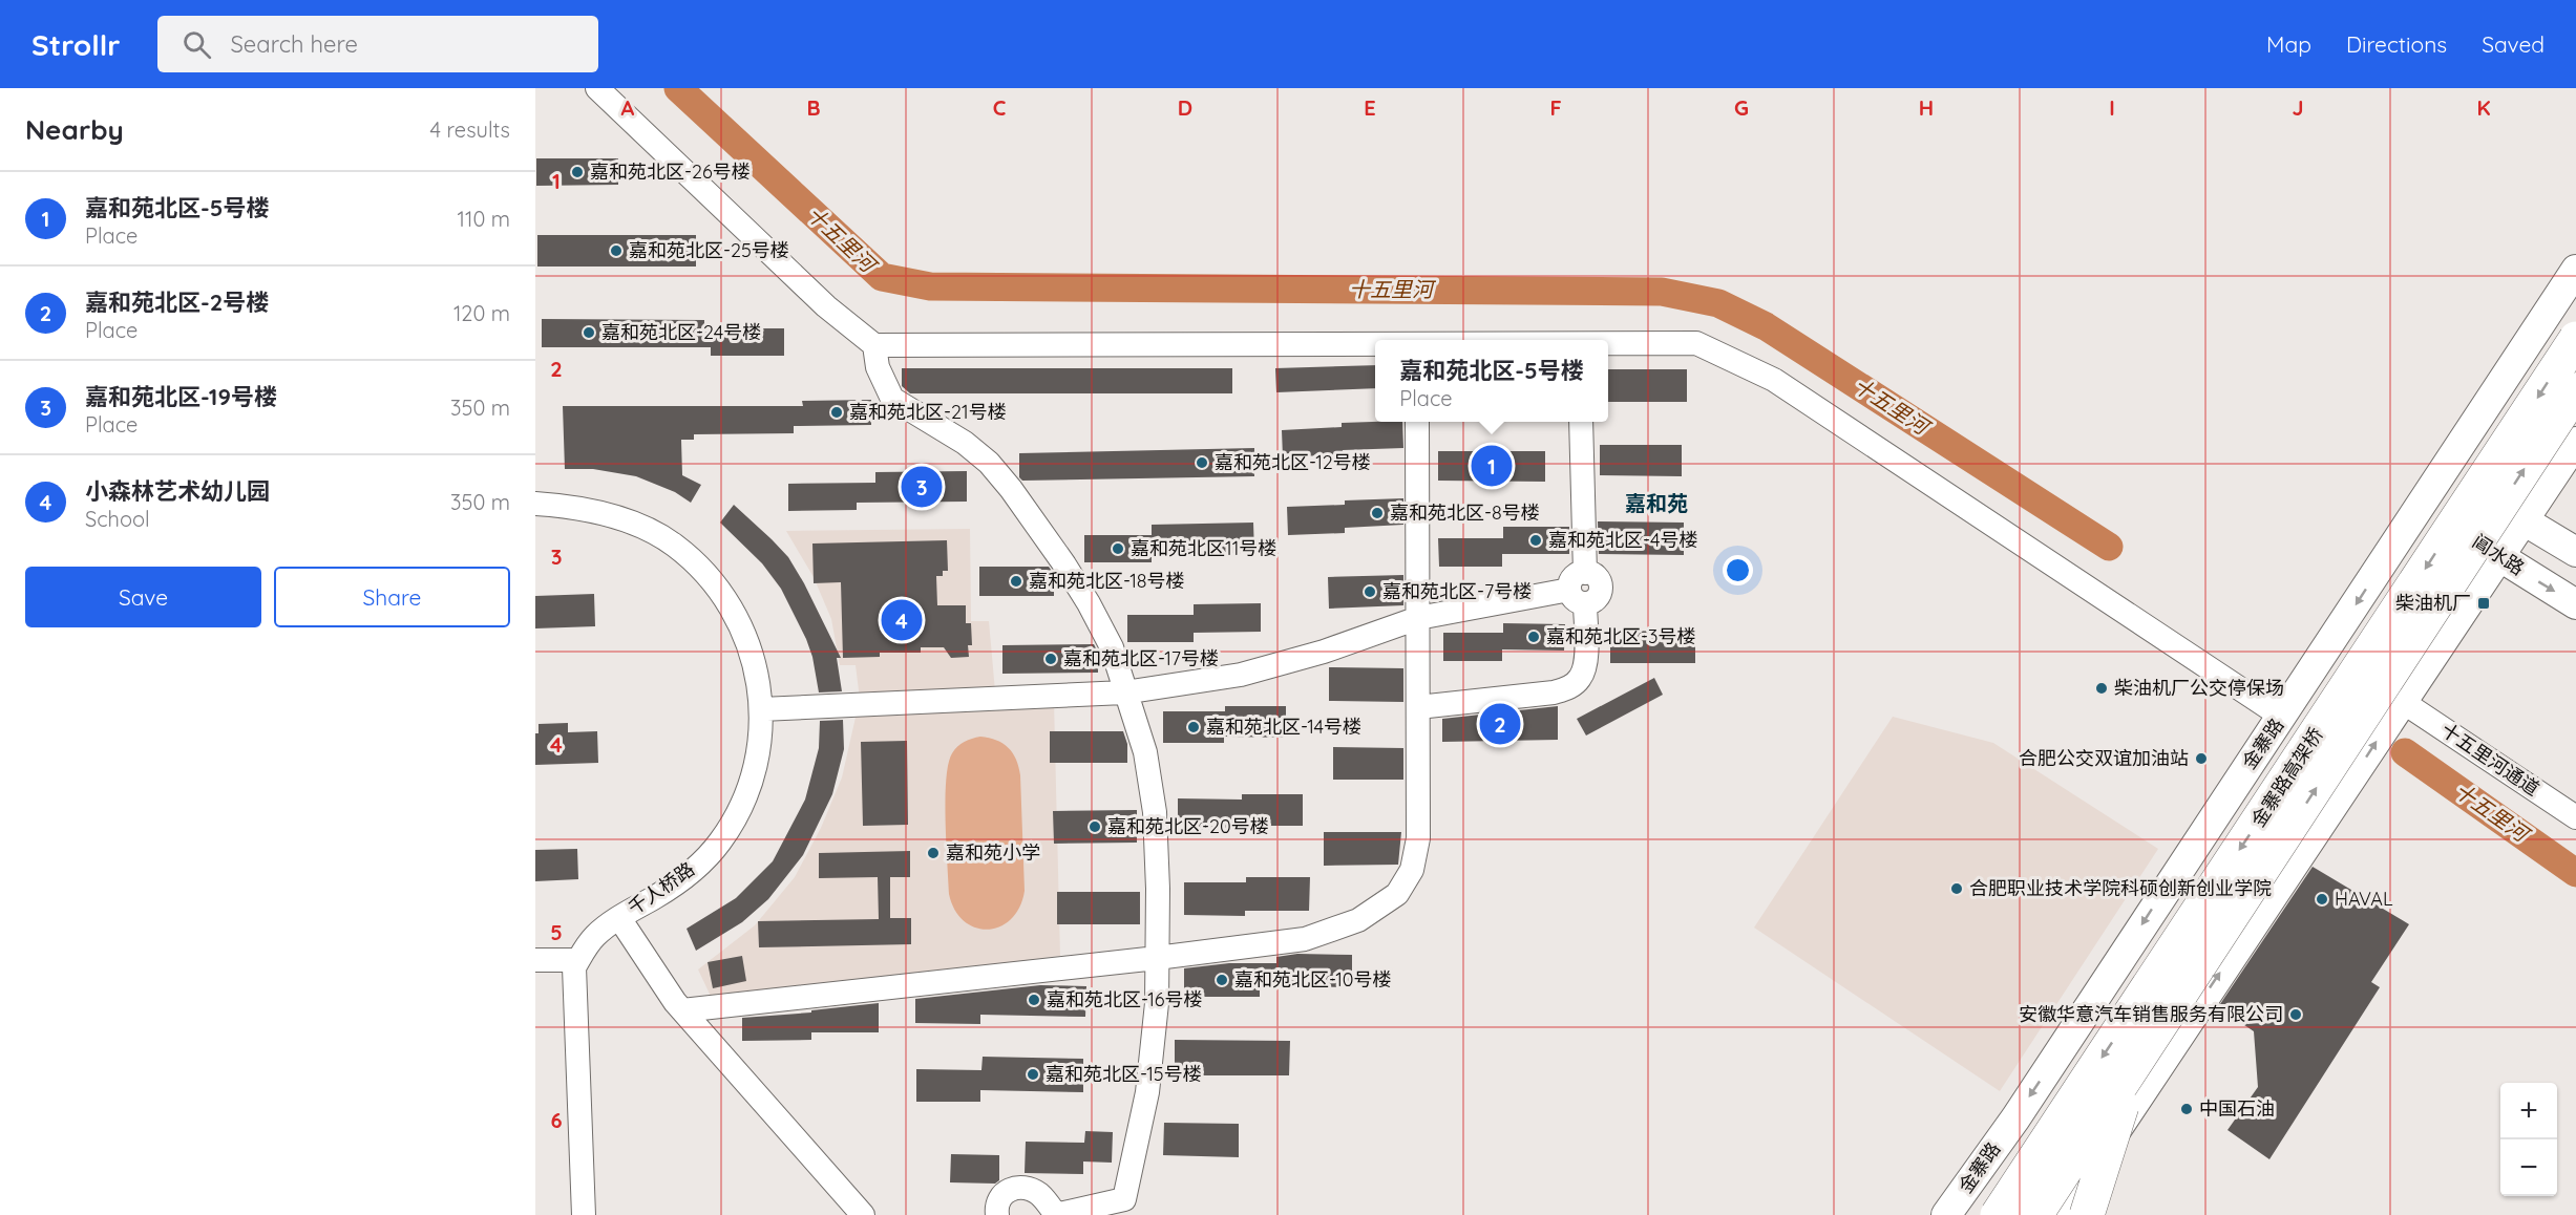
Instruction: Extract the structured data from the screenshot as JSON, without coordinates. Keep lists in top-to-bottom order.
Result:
{
  "streets": {
    "highway": ["金寨路高架桥"],
    "main road": ["阊水路", "金寨路"],
    "street": ["十五里河通道", "千人桥路"]
  },
  "crossings": [
    ["阊水路", "金寨路"]
  ],
  "districts": ["嘉和苑"],
  "water": ["十五里河"],
  "places": {
    "other": [
      "嘉和苑北区-26号楼",
      "嘉和苑北区-25号楼",
      "嘉和苑北区-24号楼",
      "嘉和苑北区-21号楼",
      "嘉和苑北区-12号楼",
      "嘉和苑北区-8号楼",
      "嘉和苑北区-4号楼",
      "嘉和苑北区11号楼",
      "嘉和苑北区-18号楼",
      "嘉和苑北区-7号楼",
      "嘉和苑北区-3号楼",
      "嘉和苑北区-17号楼",
      "柴油机厂公交停保场",
      "嘉和苑北区-14号楼",
      "合肥公交双谊加油站",
      "嘉和苑北区-20号楼",
      "嘉和苑小学",
      "合肥职业技术学院科硕创新创业学院",
      "HAVAL",
      "嘉和苑北区-10号楼",
      "嘉和苑北区-16号楼",
      "安徽华意汽车销售服务有限公司",
      "嘉和苑北区-15号楼",
      "中国石油"
    ],
    "transit": ["柴油机厂"]
  },
  "page": {
    "header": "Strollr",
    "search": "Search here",
    "nav": ["Map", "Directions", "Saved"],
    "heading": ["Nearby", "4 results"],
    "list": [
      {
        "mark": "1",
        "name": "嘉和苑北区-5号楼",
        "note": "Place",
        "value": "110 m"
      },
      {
        "mark": "2",
        "name": "嘉和苑北区-2号楼",
        "note": "Place",
        "value": "120 m"
      },
      {
        "mark": "3",
        "name": "嘉和苑北区-19号楼",
        "note": "Place",
        "value": "350 m"
      },
      {
        "mark": "4",
        "name": "小森林艺术幼儿园",
        "note": "School",
        "value": "350 m"
      }
    ],
    "popup": ["嘉和苑北区-5号楼", "Place"],
    "pins": [
      "1",
      "3",
      "4",
      "2"
    ],
    "buttons": ["Save", "Share"],
    "map_buttons": ["+", "−"]
  },
  "grid": {
    "columns": [
      "A",
      "B",
      "C",
      "D",
      "E",
      "F",
      "G",
      "H",
      "I",
      "J",
      "K"
    ],
    "rows": [
      "1",
      "2",
      "3",
      "4",
      "5",
      "6"
    ]
  }
}
